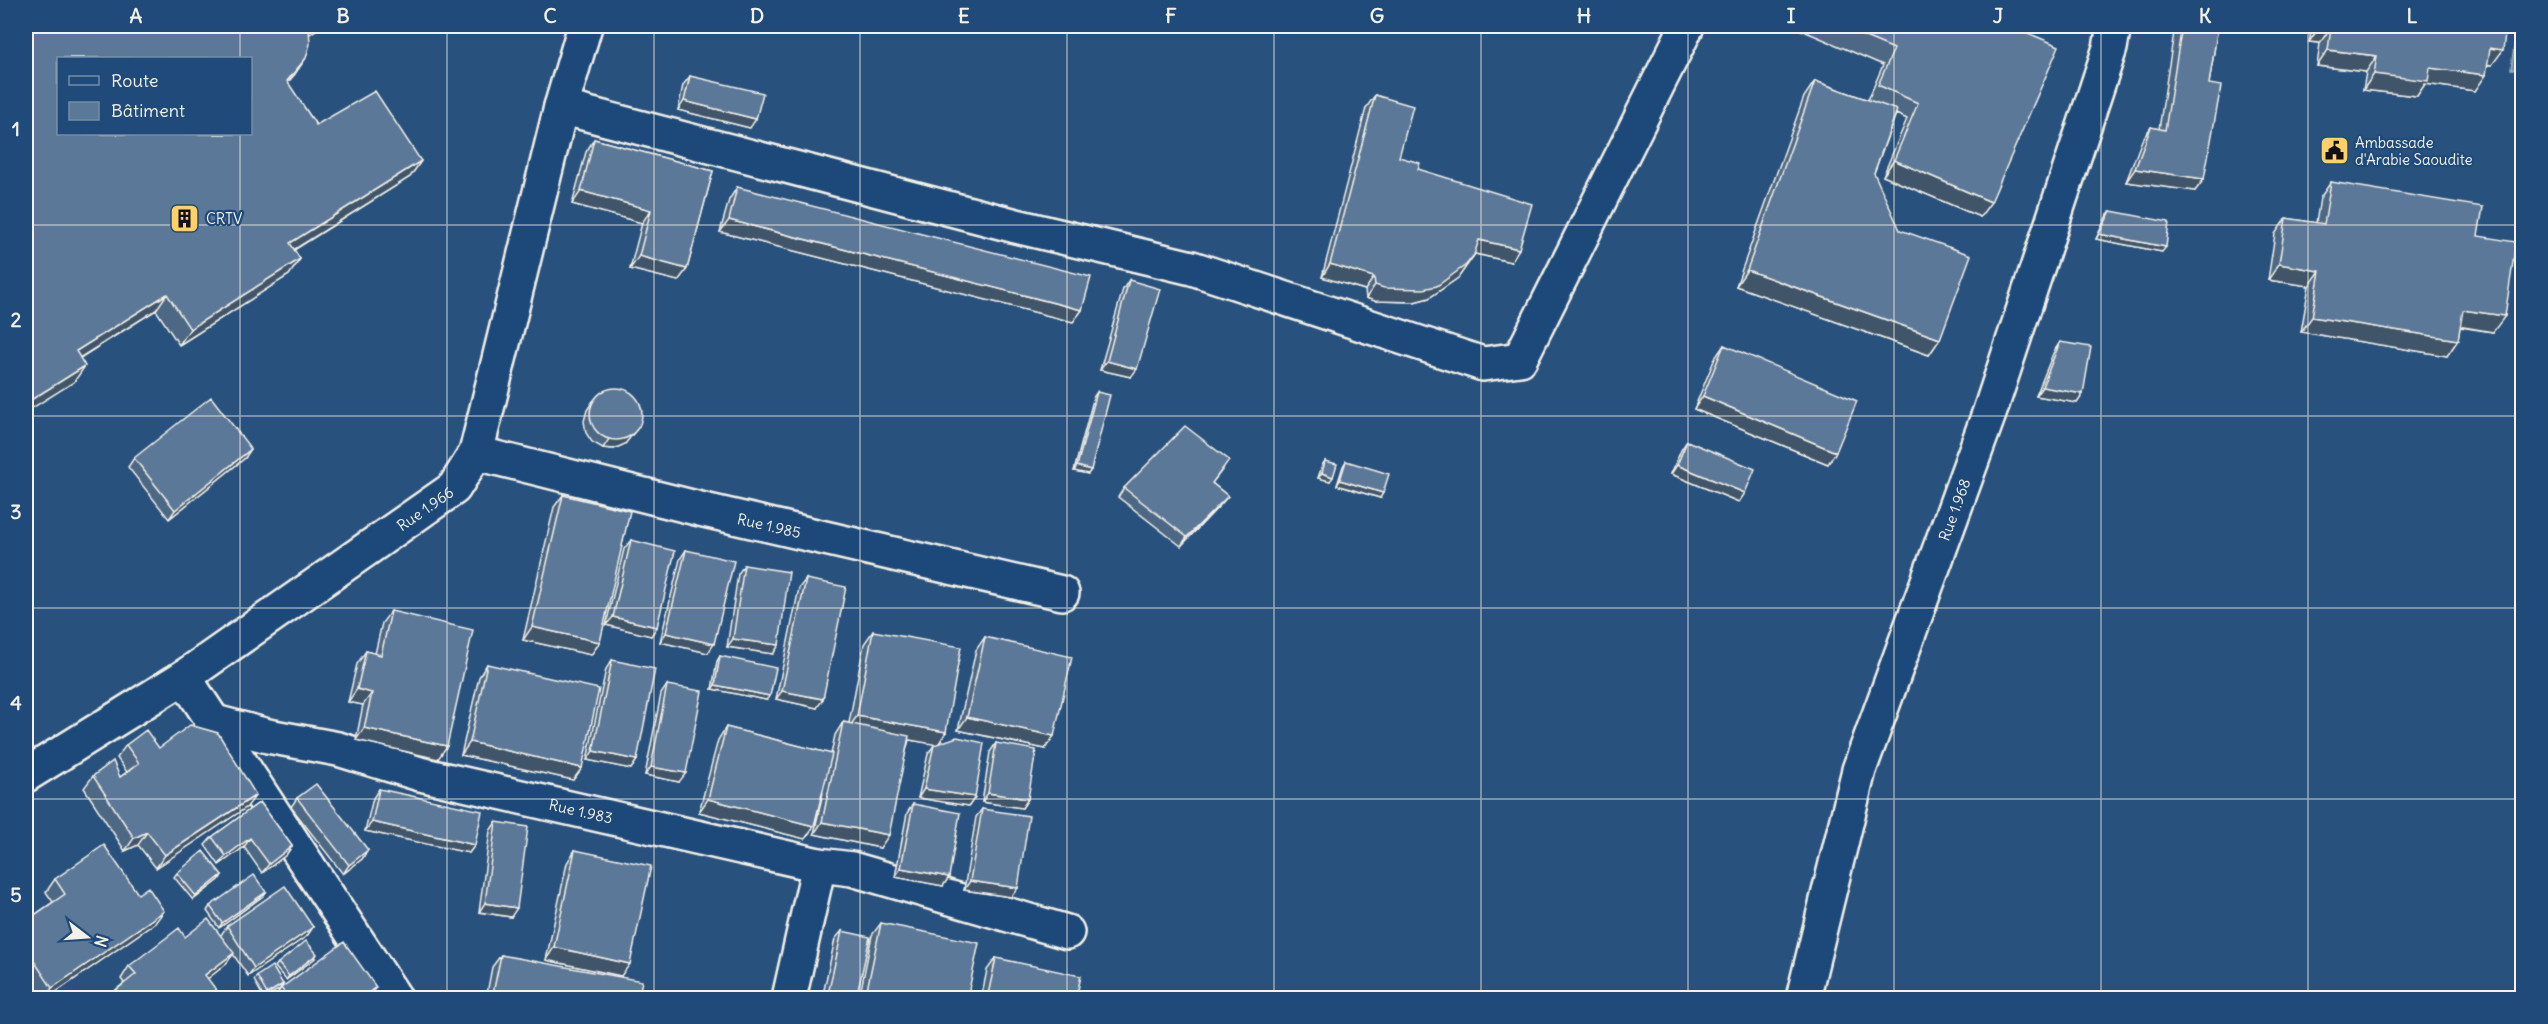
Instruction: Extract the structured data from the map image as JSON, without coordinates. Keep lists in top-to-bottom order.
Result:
{
  "streets": {
    "street": [
      "Rue 1.966",
      "Rue 1.968",
      "Rue 1.985",
      "Rue 1.983"
    ]
  },
  "crossings": [
    ["Rue 1.966", "Rue 1.985"]
  ],
  "places": {
    "public building": ["Ambassade d'Arabie Saoudite"],
    "building": ["CRTV"]
  },
  "legend": ["Route", "Bâtiment"],
  "north": "right",
  "grid": {
    "columns": [
      "A",
      "B",
      "C",
      "D",
      "E",
      "F",
      "G",
      "H",
      "I",
      "J",
      "K",
      "L"
    ],
    "rows": [
      "1",
      "2",
      "3",
      "4",
      "5"
    ]
  }
}
